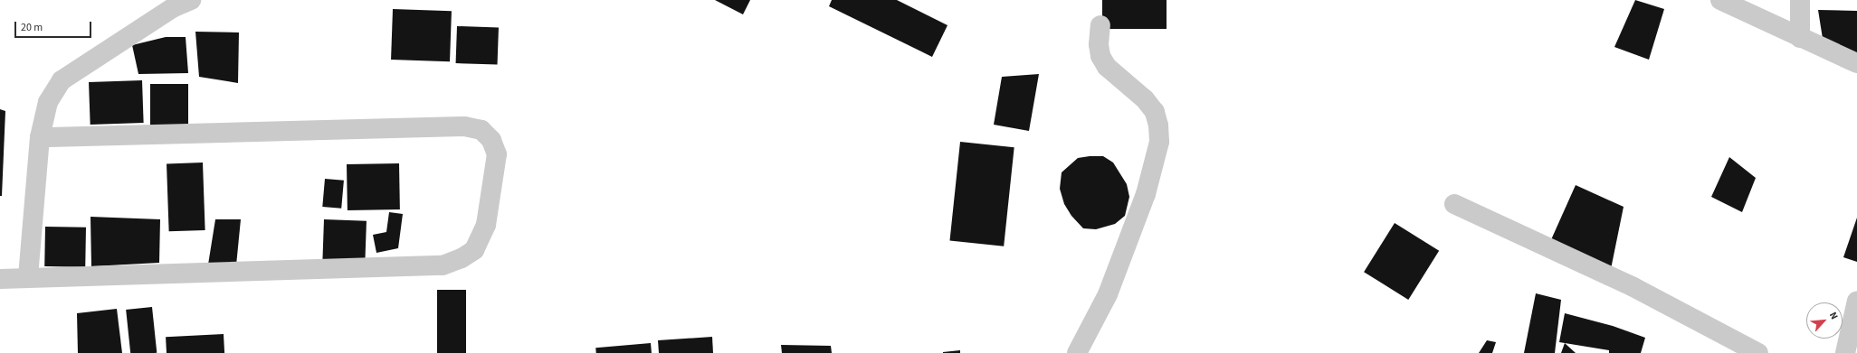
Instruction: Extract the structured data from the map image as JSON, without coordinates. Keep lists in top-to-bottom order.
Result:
{
  "scale_bar": "20 m",
  "north": "top right"
}
